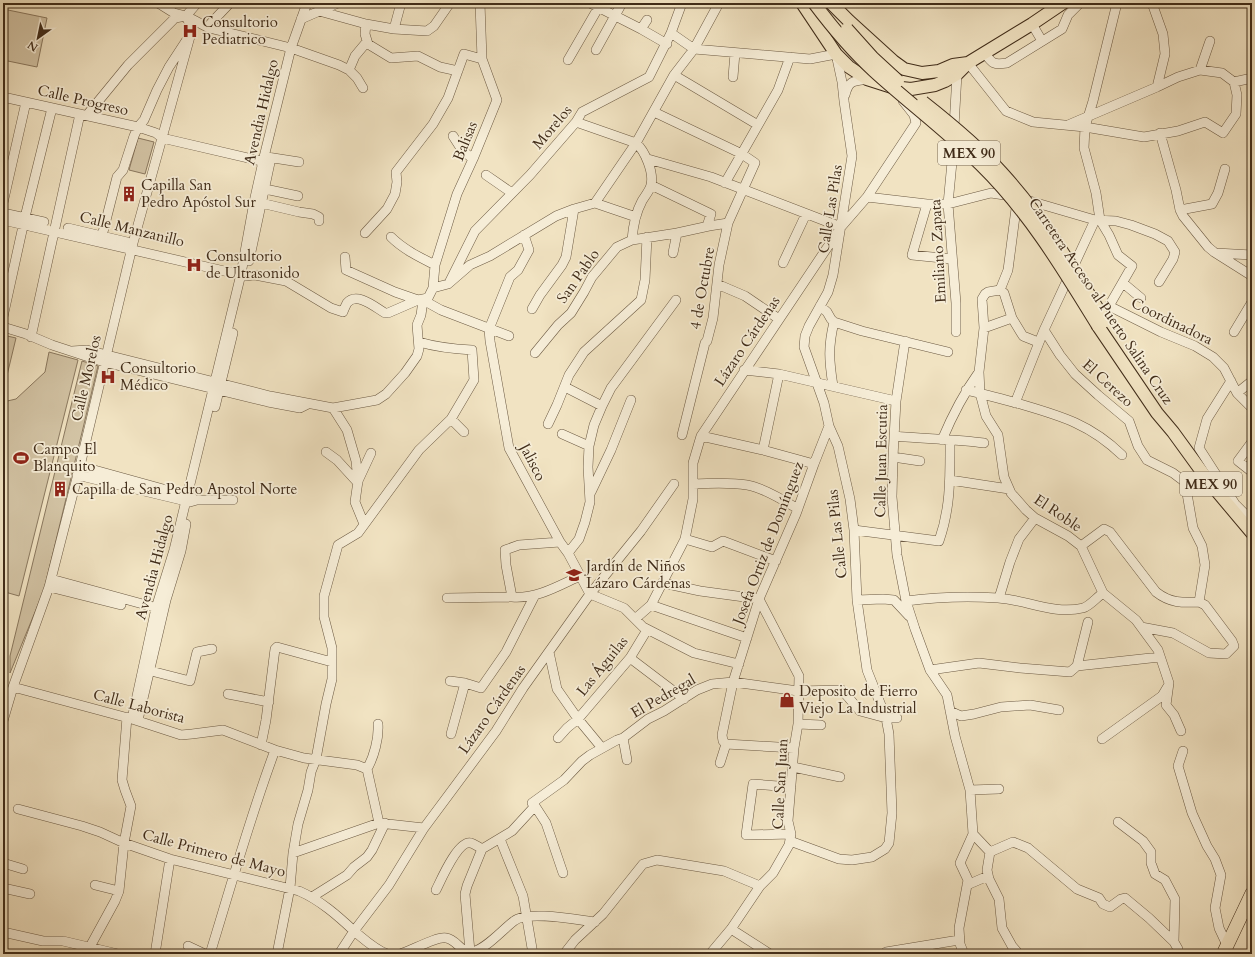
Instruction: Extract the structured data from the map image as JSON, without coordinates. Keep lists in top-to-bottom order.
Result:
{
  "streets": {
    "main road": ["MEX 90", "Carretera Acceso al Puerto Salina Cruz"],
    "street": [
      "Calle Progreso",
      "Avendia Hidalgo",
      "Morelos",
      "Balisas",
      "Calle Las Pilas",
      "Calle Manzanillo",
      "Emiliano Zapata",
      "San Pablo",
      "4 de Octubre",
      "Coordinadora",
      "Lázaro Cárdenas",
      "Calle Morelos",
      "El Cerezo",
      "Calle Juan Escutia",
      "Jalisco",
      "El Roble",
      "Josefa Ortiz de Domínguez",
      "Las Águilas",
      "El Pedregal",
      "Calle Laborista",
      "Calle San Juan",
      "Calle Primero de Mayo"
    ]
  },
  "crossings": [
    ["Calle Progreso", "Avendia Hidalgo"],
    ["Calle Progreso", "Calle Morelos"],
    ["Avendia Hidalgo", "Calle Manzanillo"],
    ["Avendia Hidalgo", "Calle Laborista"],
    ["Calle Las Pilas", "Lázaro Cárdenas"],
    ["Calle Las Pilas", "Josefa Ortiz de Domínguez"],
    ["Calle Las Pilas", "El Pedregal"],
    ["Calle Las Pilas", "Calle San Juan"],
    ["Calle Manzanillo", "Calle Morelos"],
    ["San Pablo", "4 de Octubre"],
    ["Lázaro Cárdenas", "Jalisco"],
    ["Lázaro Cárdenas", "Las Águilas"],
    ["Lázaro Cárdenas", "Calle Primero de Mayo"],
    ["Calle Morelos", "Calle Laborista"],
    ["Josefa Ortiz de Domínguez", "El Pedregal"],
    ["Josefa Ortiz de Domínguez", "Calle San Juan"],
    ["Las Águilas", "El Pedregal"],
    ["El Pedregal", "Calle San Juan"]
  ],
  "places": {
    "hospital": ["Consultorio Pediatrico", "Consultorio de Ultrasonido", "Consultorio Médico"],
    "building": ["Capilla San Pedro Apóstol Sur", "Capilla de San Pedro Apostol Norte"],
    "sports": ["Campo El Blanquito"],
    "school or university": ["Jardín de Niños Lázaro Cárdenas"],
    "shop": ["Deposito de Fierro Viejo La Industrial"]
  },
  "north": "bottom left"
}
